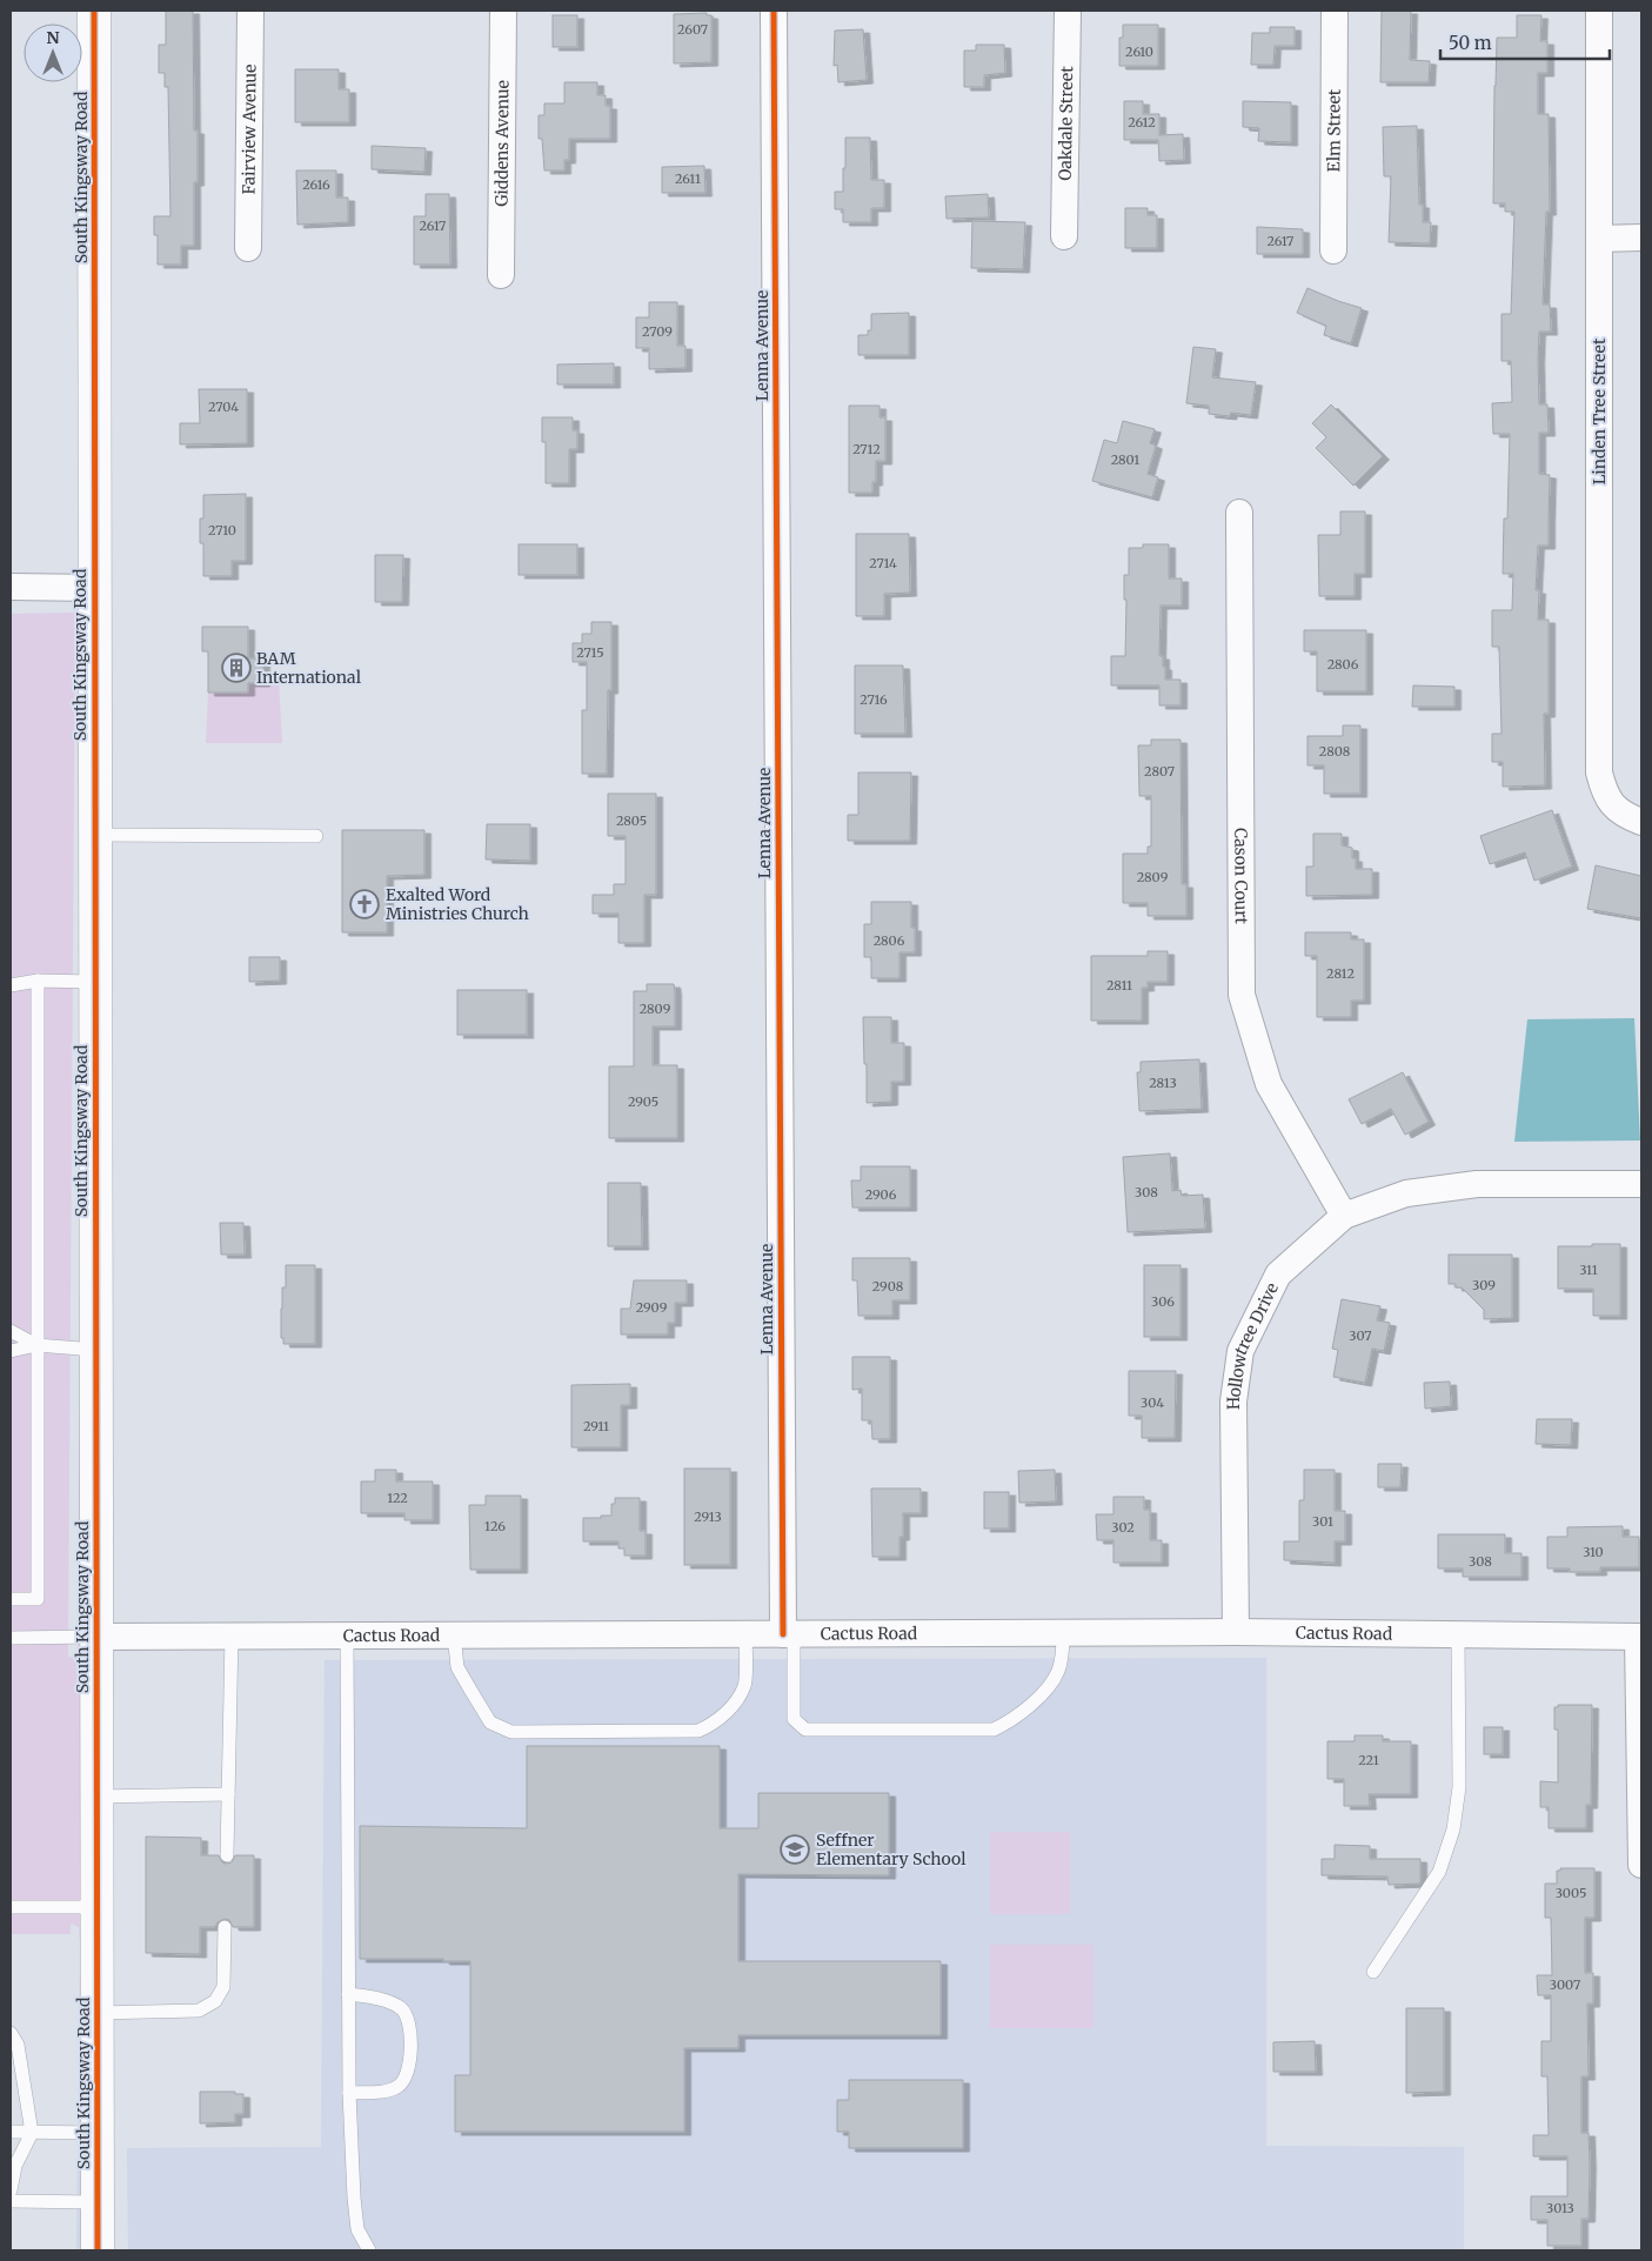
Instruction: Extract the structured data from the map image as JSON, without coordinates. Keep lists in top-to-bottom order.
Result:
{
  "streets": {
    "street": [
      "Oakdale Street",
      "Fairview Avenue",
      "Elm Street",
      "Giddens Avenue",
      "South Kingsway Road",
      "Lenna Avenue",
      "Linden Tree Street",
      "Cason Court",
      "Hollowtree Drive",
      "Cactus Road"
    ]
  },
  "crossings": [
    ["South Kingsway Road", "Cactus Road"],
    ["Lenna Avenue", "Cactus Road"],
    ["Cason Court", "Hollowtree Drive"],
    ["Hollowtree Drive", "Cactus Road"]
  ],
  "places": {
    "building": ["BAM International"],
    "church": ["Exalted Word Ministries Church"],
    "school or university": ["Seffner Elementary School"]
  },
  "house_numbers": [
    "2607",
    "2610",
    "2612",
    "2611",
    "2616",
    "2617",
    "2617",
    "2709",
    "2704",
    "2712",
    "2801",
    "2710",
    "2714",
    "2715",
    "2806",
    "2716",
    "2808",
    "2807",
    "2805",
    "2809",
    "2806",
    "2812",
    "2811",
    "2809",
    "2813",
    "2905",
    "308",
    "2906",
    "311",
    "309",
    "2908",
    "306",
    "2909",
    "307",
    "304",
    "2911",
    "122",
    "2913",
    "301",
    "126",
    "302",
    "310",
    "308",
    "221",
    "3005",
    "3007",
    "3013"
  ],
  "scale_bar": "50 m",
  "north": "top"
}
